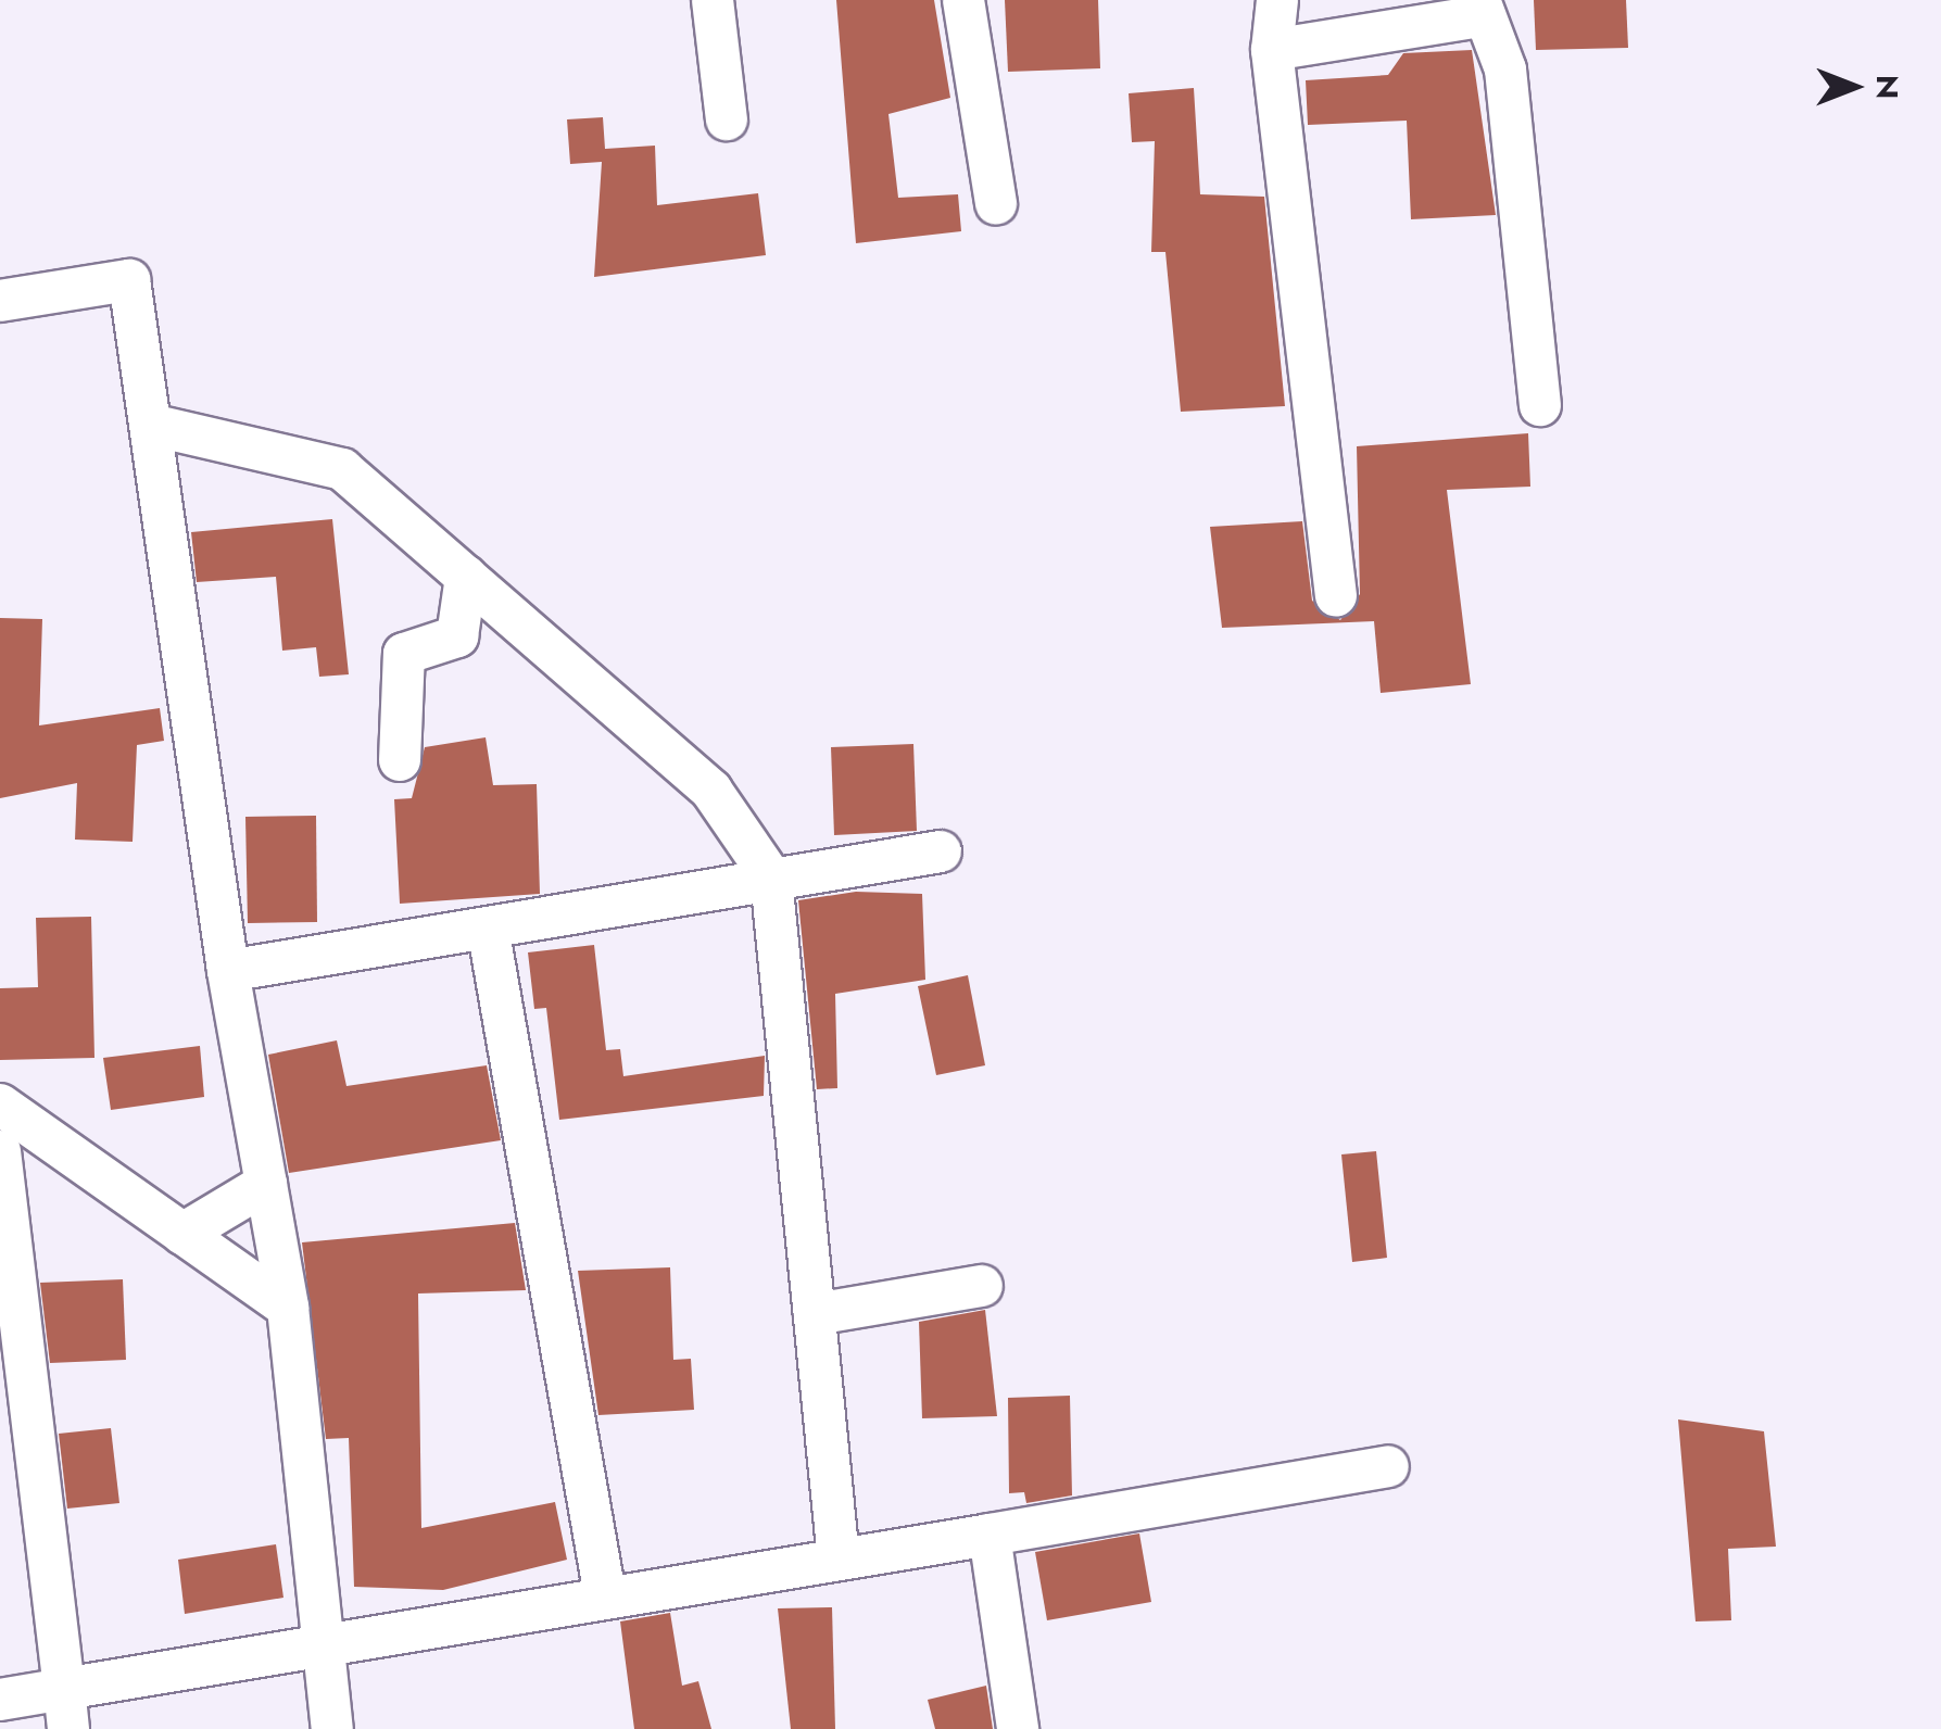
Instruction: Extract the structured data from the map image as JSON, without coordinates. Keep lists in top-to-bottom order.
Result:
{
  "north": "right"
}
